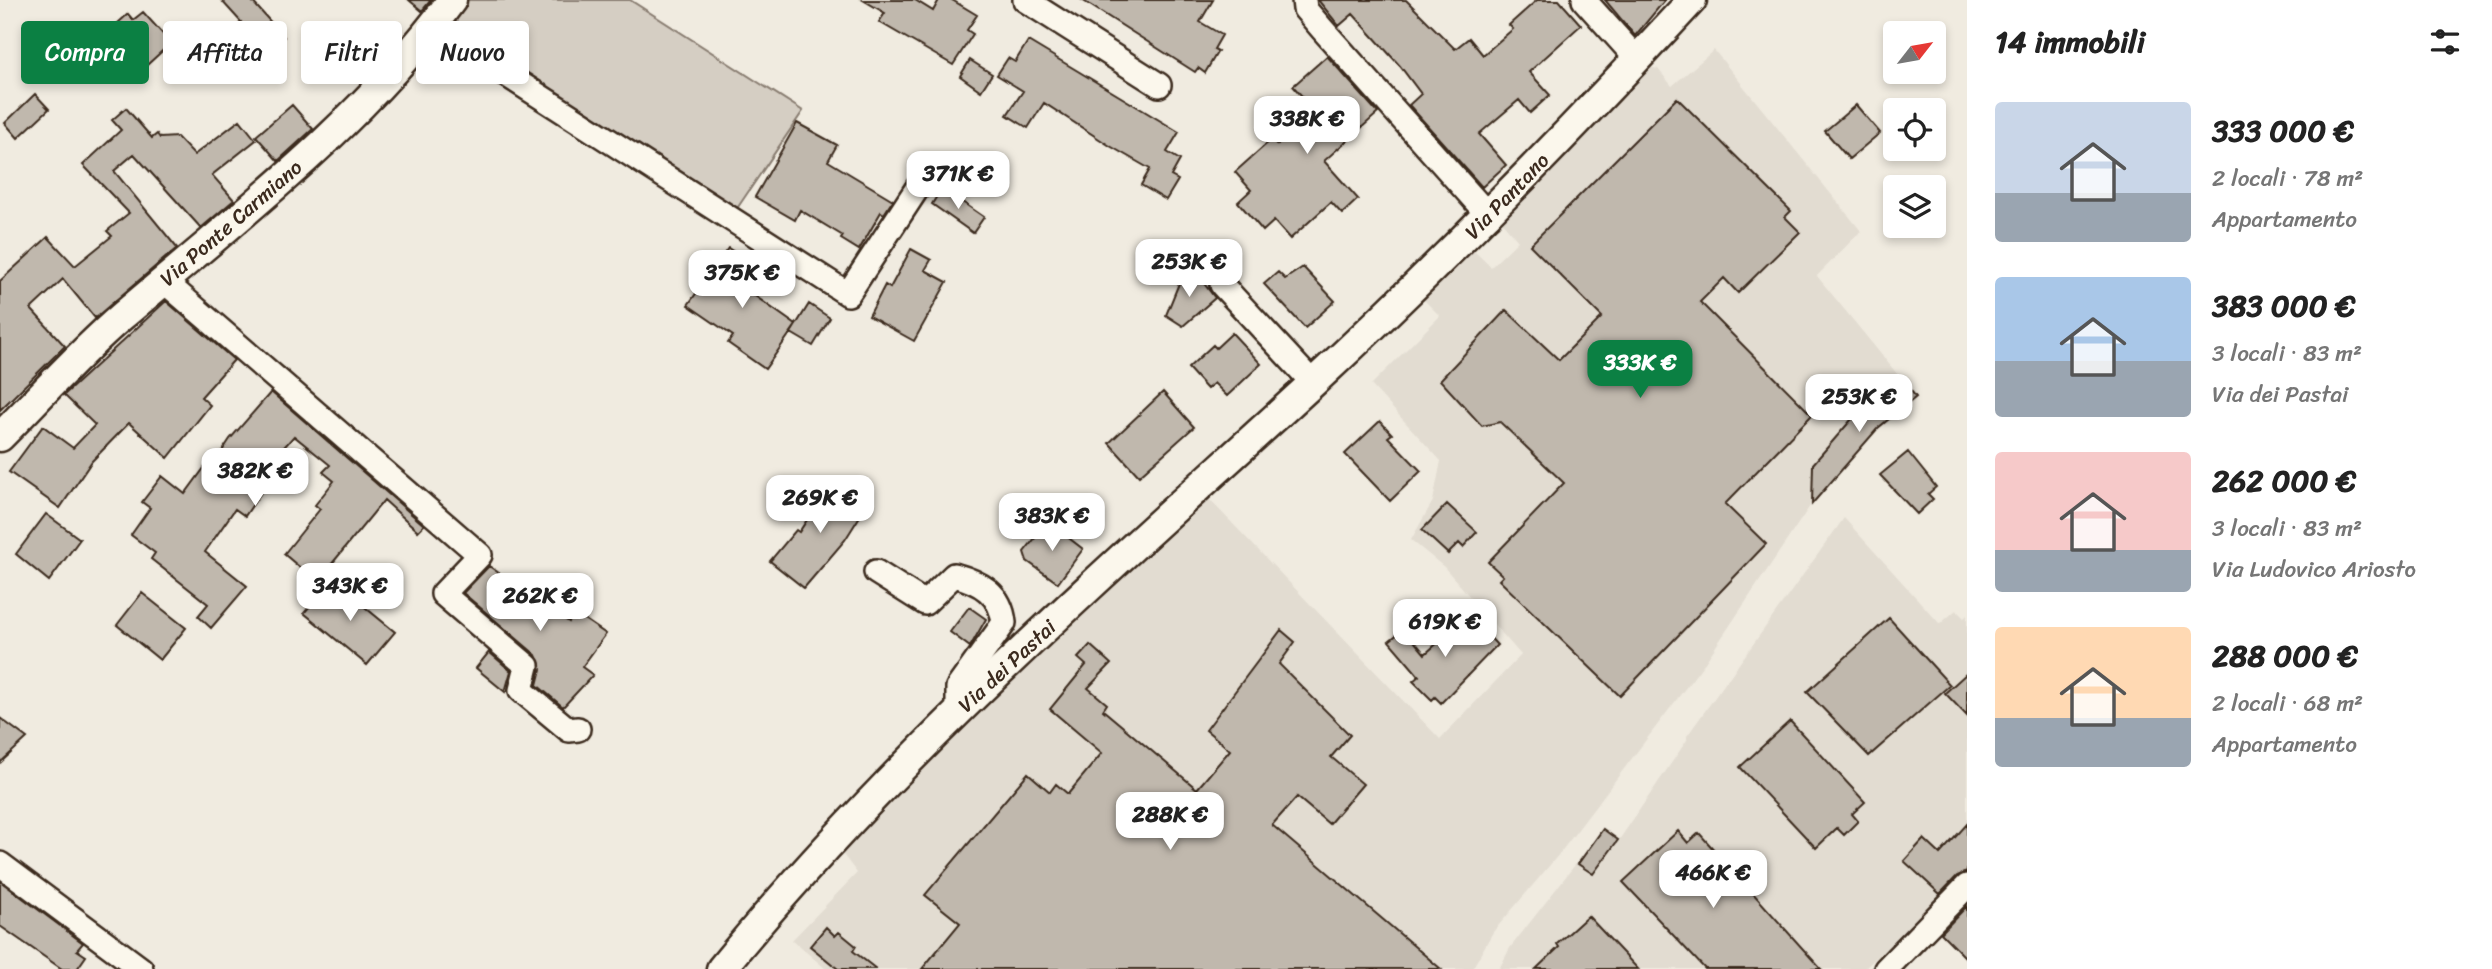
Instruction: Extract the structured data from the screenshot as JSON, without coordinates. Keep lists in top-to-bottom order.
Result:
{
  "streets": {
    "street": ["Via Pantano", "Via Ponte Carmiano", "Via dei Pastai"]
  },
  "crossings": [
    ["Via Pantano", "Via dei Pastai"]
  ],
  "north": "top right",
  "page": {
    "heading": "14 immobili",
    "chip": [
      "Compra",
      "Affitta",
      "Filtri",
      "Nuovo"
    ],
    "list": [
      {
        "name": "333 000 €",
        "note": "2 locali · 78 m² · Appartamento"
      },
      {
        "name": "383 000 €",
        "note": "3 locali · 83 m² · Via dei Pastai"
      },
      {
        "name": "262 000 €",
        "note": "3 locali · 83 m² · Via Ludovico Ariosto"
      },
      {
        "name": "288 000 €",
        "note": "2 locali · 68 m² · Appartamento"
      }
    ],
    "price": [
      "338K €",
      "371K €",
      "253K €",
      "375K €",
      "333K €",
      "253K €",
      "382K €",
      "269K €",
      "383K €",
      "343K €",
      "262K €",
      "619K €",
      "288K €",
      "466K €"
    ]
  }
}
